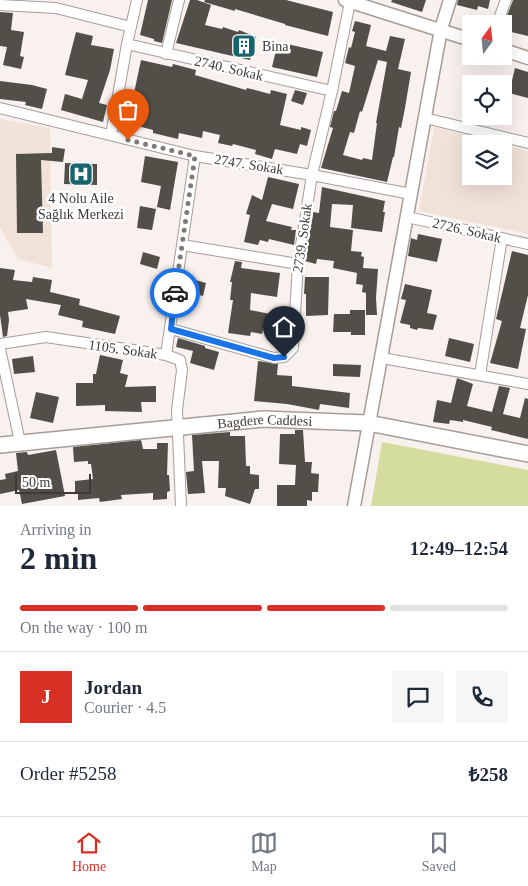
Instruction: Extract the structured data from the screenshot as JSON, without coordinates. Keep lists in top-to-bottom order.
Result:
{
  "streets": {
    "main road": ["Bagdere Caddesi"],
    "street": [
      "2740. Sokak",
      "2747. Sokak",
      "2726. Sokak",
      "2739. Sokak",
      "1105. Sokak"
    ]
  },
  "crossings": [
    ["2740. Sokak", "2739. Sokak"],
    ["2747. Sokak", "2739. Sokak"],
    ["1105. Sokak", "Bagdere Caddesi"]
  ],
  "places": {
    "building": ["Bina"],
    "hospital": ["4 Nolu Aile Sağlık Merkezi"]
  },
  "scale_bar": "50 m",
  "north": "top",
  "page": {
    "scale": "50 m",
    "heading": ["2 min", "Arriving in", "12:49–12:54"],
    "panel": [
      "Jordan",
      "Courier · 4.5",
      "Order #5258",
      "₺258"
    ],
    "bar": "On the way · 100 m",
    "round": "J",
    "tabs": ["Home", "Map", "Saved"]
  }
}
